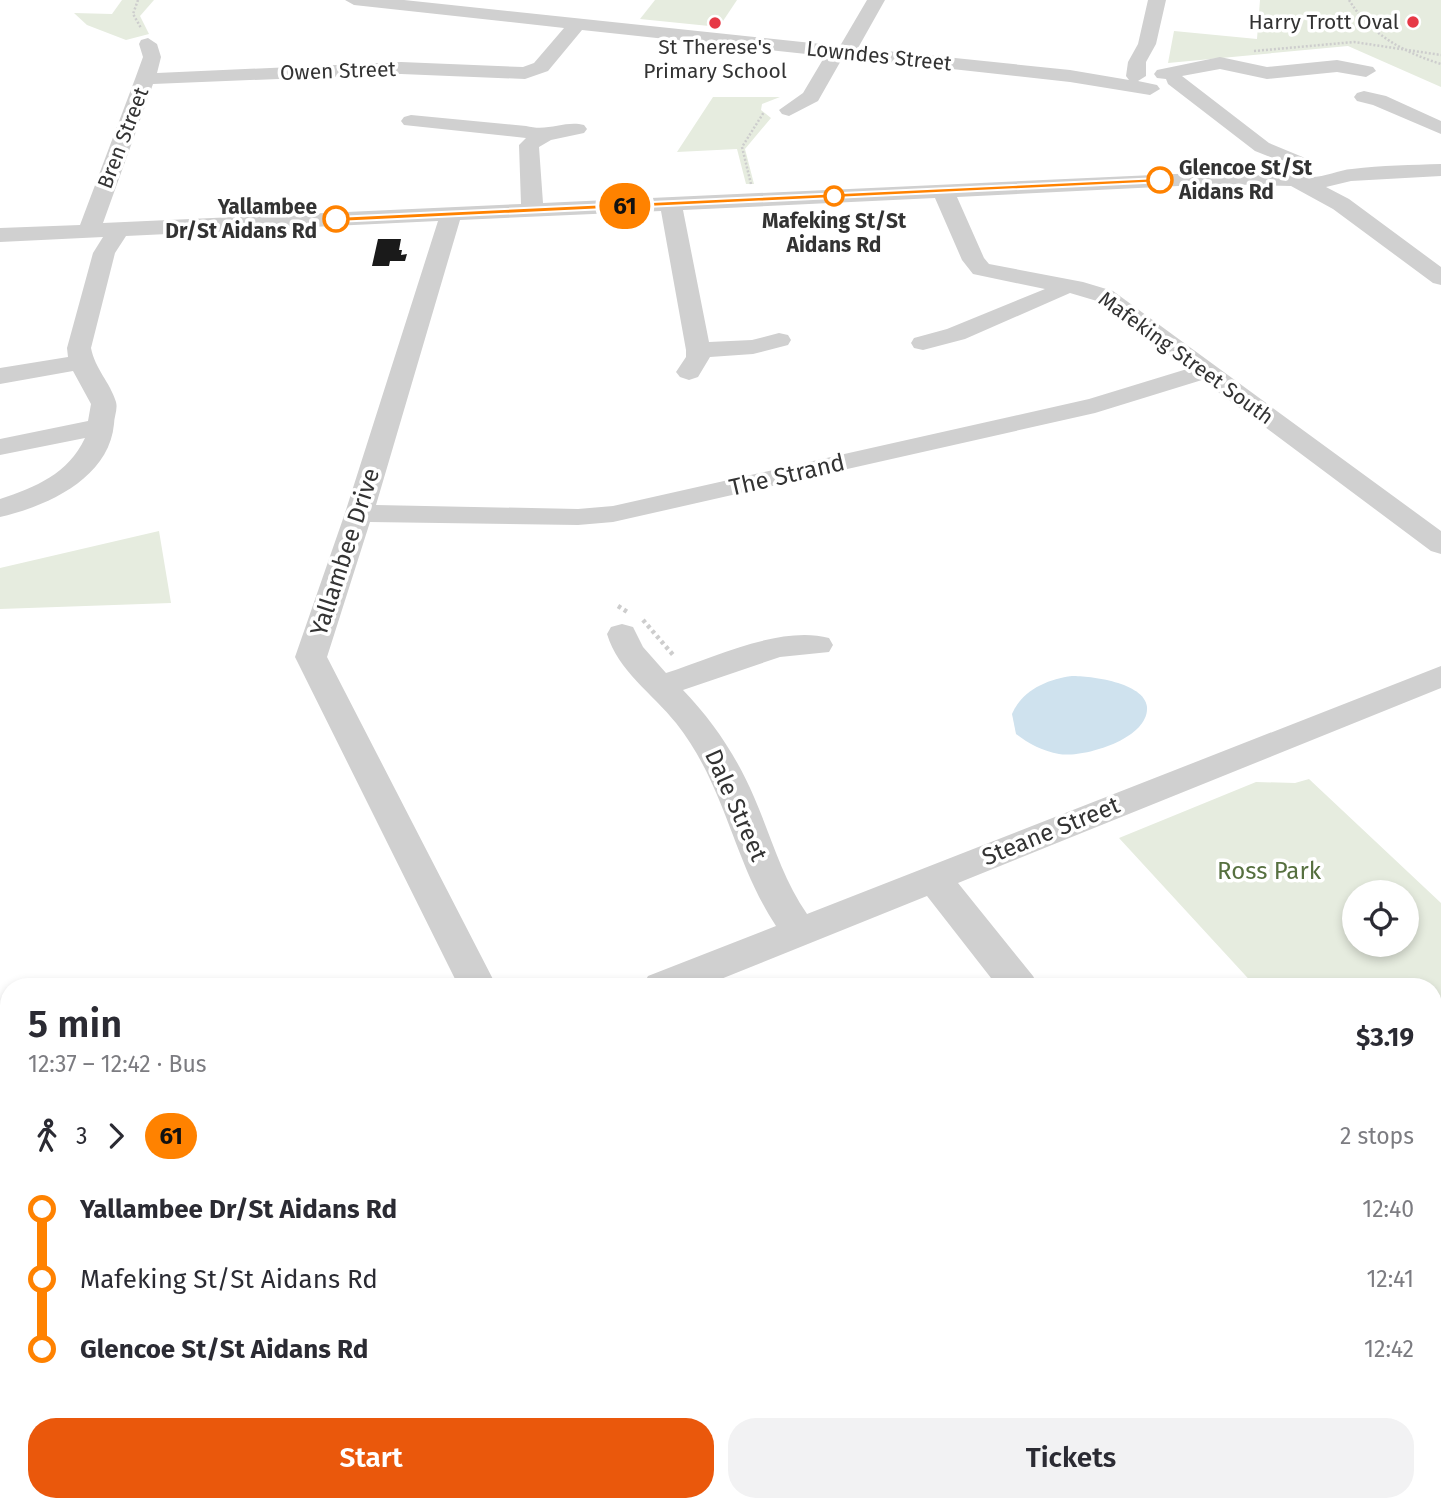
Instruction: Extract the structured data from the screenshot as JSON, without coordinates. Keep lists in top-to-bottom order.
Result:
{
  "streets": {
    "street": [
      "Lowndes Street",
      "Owen Street",
      "Bren Street",
      "Mafeking Street South",
      "The Strand",
      "Yallambee Drive",
      "Dale Street",
      "Steane Street"
    ]
  },
  "crossings": [
    ["Lowndes Street", "Owen Street"],
    ["Owen Street", "Bren Street"],
    ["Mafeking Street South", "The Strand"],
    ["The Strand", "Yallambee Drive"],
    ["Dale Street", "Steane Street"]
  ],
  "parks": ["Ross Park"],
  "places": [
    "Harry Trott Oval",
    "St Therese's Primary School",
    "Glencoe St/St Aidans Rd",
    "Mafeking St/St Aidans Rd",
    "Yallambee Dr/St Aidans Rd"
  ],
  "lines": ["bus line 61"],
  "page": {
    "on_map": "61",
    "heading": ["5 min", "12:37 – 12:42 · Bus", "$3.19"],
    "legs": ["3", "61", "2 stops"],
    "list": [
      {
        "name": "Yallambee Dr/St Aidans Rd",
        "value": "12:40"
      },
      {
        "name": "Mafeking St/St Aidans Rd",
        "value": "12:41"
      },
      {
        "name": "Glencoe St/St Aidans Rd",
        "value": "12:42"
      }
    ],
    "buttons": ["Start", "Tickets"]
  }
}
